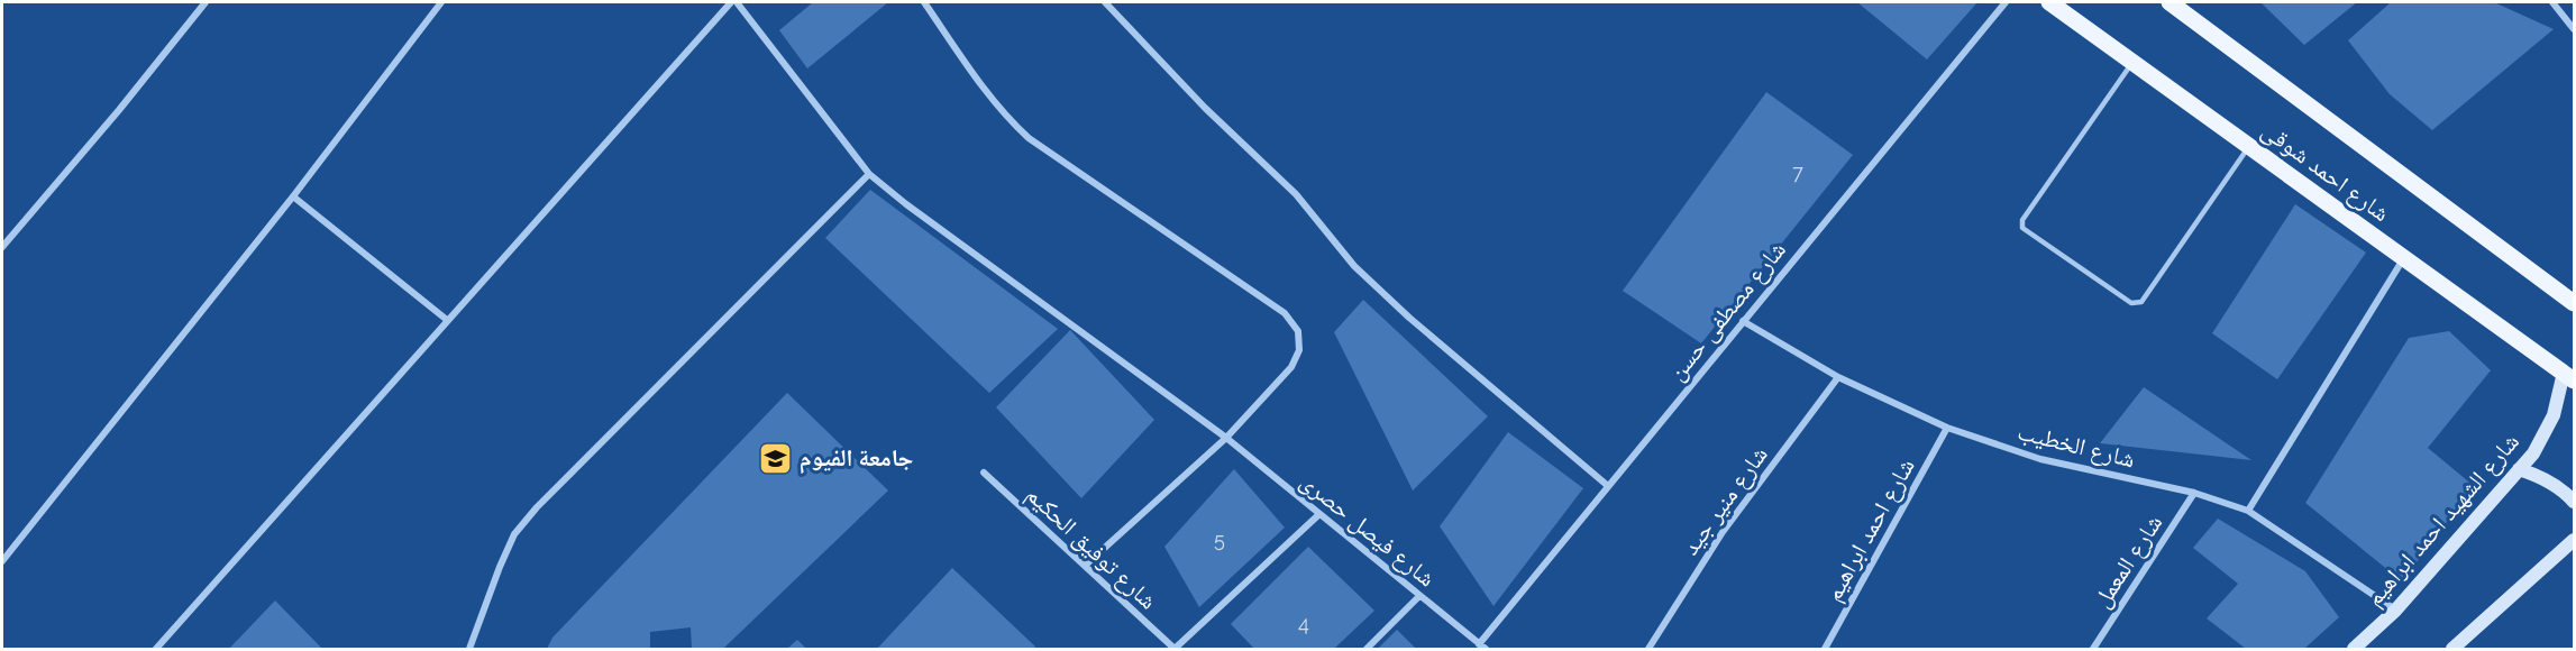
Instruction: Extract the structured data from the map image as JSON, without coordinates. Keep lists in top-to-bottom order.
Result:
{
  "streets": {
    "main road": ["شارع احمد شوقى", "شارع الشهيد احمد ابراهيم"],
    "street": [
      "شارع مصطفى حسن",
      "شارع الخطيب",
      "شارع منير جيد",
      "شارع فيصل حصرى",
      "شارع احمد ابراهيم",
      "شارع توفيق الحكيم",
      "شارع المعمل"
    ]
  },
  "crossings": [
    ["شارع احمد شوقى", "شارع الشهيد احمد ابراهيم"],
    ["شارع مصطفى حسن", "شارع الخطيب"],
    ["شارع مصطفى حسن", "شارع فيصل حصرى"],
    ["شارع الخطيب", "شارع منير جيد"],
    ["شارع الخطيب", "شارع الشهيد احمد ابراهيم"],
    ["شارع الخطيب", "شارع احمد ابراهيم"],
    ["شارع الخطيب", "شارع المعمل"]
  ],
  "places": {
    "school or university": ["جامعة الفيوم"]
  },
  "house_numbers": ["7", "5", "4"]
}
